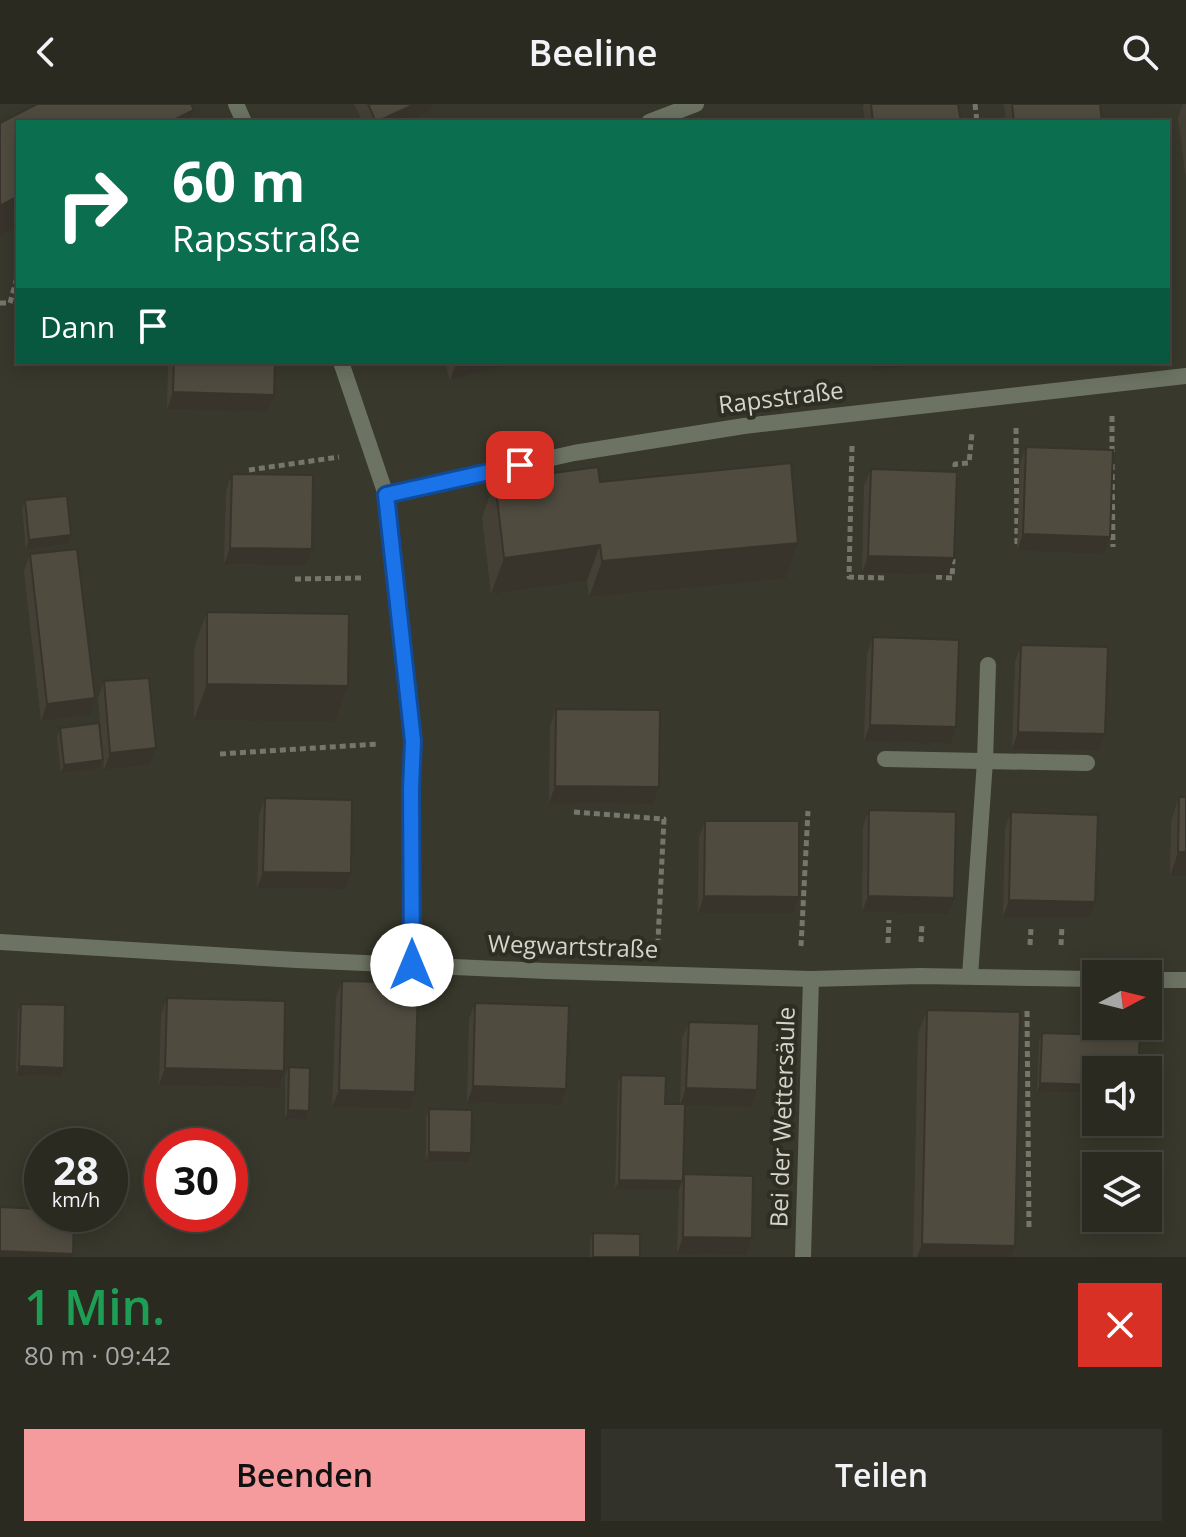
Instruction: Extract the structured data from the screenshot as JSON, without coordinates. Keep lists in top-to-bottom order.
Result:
{
  "streets": {
    "street": ["Rapsstraße", "Wegwartstraße", "Bei der Wettersäule"]
  },
  "crossings": [
    ["Wegwartstraße", "Bei der Wettersäule"]
  ],
  "north": "right",
  "page": {
    "header": "Beeline",
    "turn": ["60 m", "Rapsstraße"],
    "then": "Dann",
    "speed": "28 km/h",
    "limit": "30",
    "heading": ["1 Min.", "80 m · 09:42"],
    "buttons": ["Beenden", "Teilen"]
  }
}
